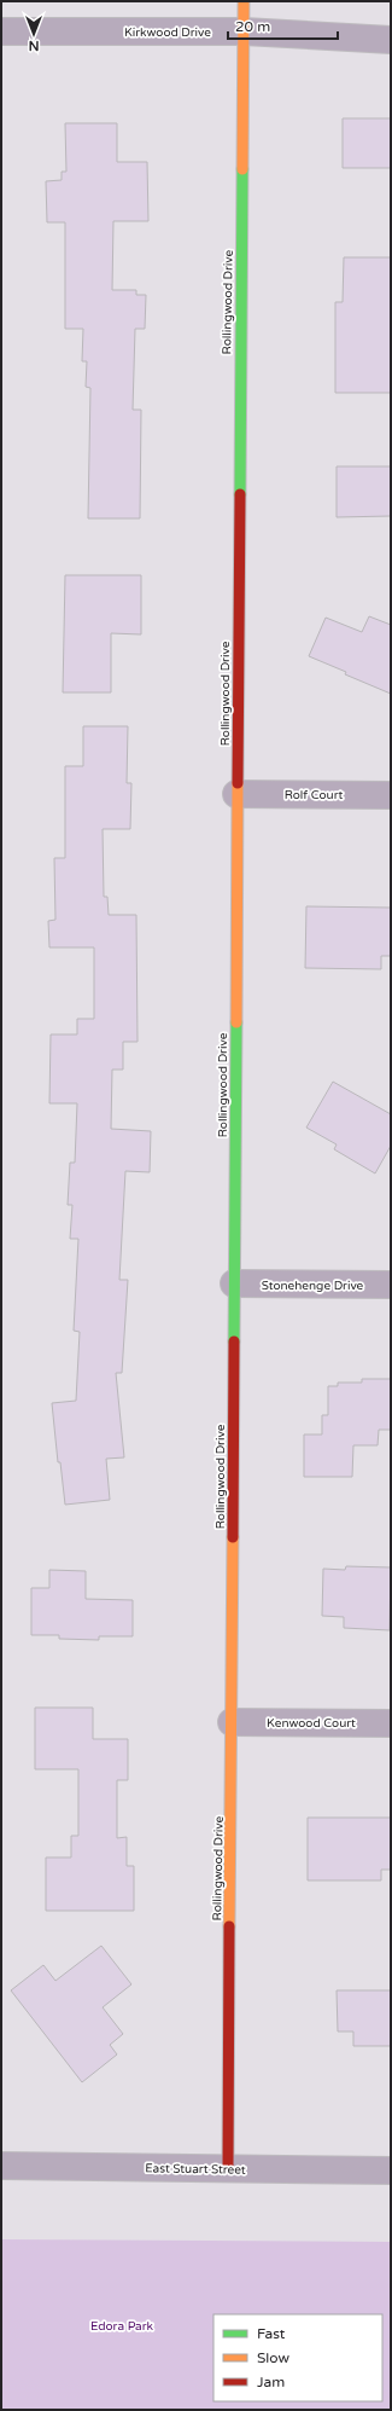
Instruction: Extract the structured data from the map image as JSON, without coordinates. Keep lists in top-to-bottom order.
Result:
{
  "streets": {
    "street": [
      "Kirkwood Drive",
      "Rollingwood Drive",
      "Rolf Court",
      "Stonehenge Drive",
      "Kenwood Court",
      "East Stuart Street"
    ]
  },
  "crossings": [
    ["Kirkwood Drive", "Rollingwood Drive"],
    ["Rollingwood Drive", "Rolf Court"],
    ["Rollingwood Drive", "Stonehenge Drive"],
    ["Rollingwood Drive", "Kenwood Court"],
    ["Rollingwood Drive", "East Stuart Street"]
  ],
  "parks": ["Edora Park"],
  "legend": ["Fast", "Slow", "Jam"],
  "scale_bar": "20 m",
  "north": "bottom"
}
